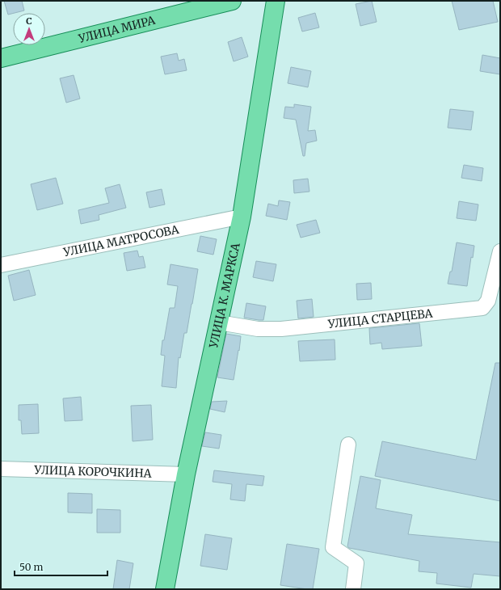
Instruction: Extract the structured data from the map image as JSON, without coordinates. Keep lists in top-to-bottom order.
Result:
{
  "streets": {
    "main road": ["УЛИЦА МИРА", "УЛИЦА К. МАРКСА"],
    "street": ["УЛИЦА МАТРОСОВА", "УЛИЦА СТАРЦЕВА", "УЛИЦА КОРОЧКИНА"]
  },
  "crossings": [
    ["УЛИЦА МАТРОСОВА", "УЛИЦА К. МАРКСА"],
    ["УЛИЦА К. МАРКСА", "УЛИЦА СТАРЦЕВА"],
    ["УЛИЦА К. МАРКСА", "УЛИЦА КОРОЧКИНА"]
  ],
  "scale_bar": "50 m",
  "north": "top"
}
